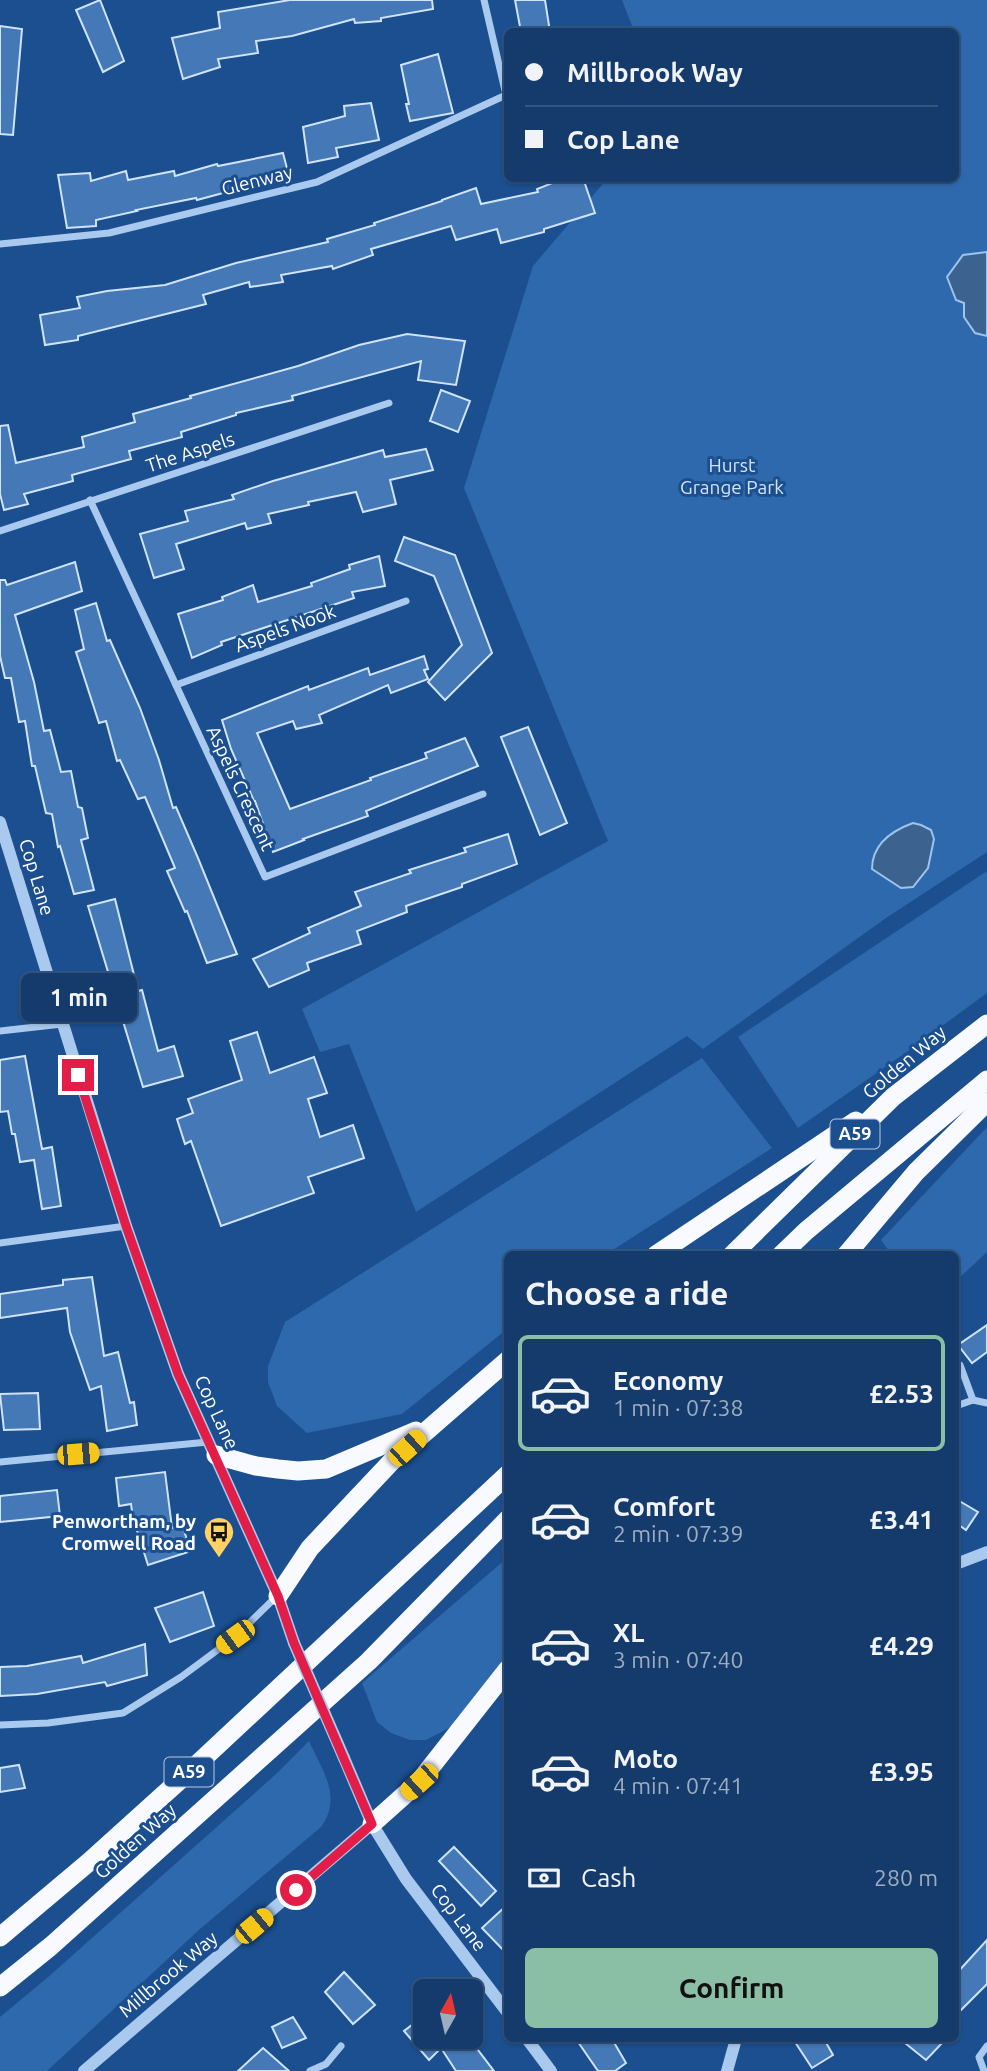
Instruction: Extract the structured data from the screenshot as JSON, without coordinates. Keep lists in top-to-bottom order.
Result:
{
  "streets": {
    "highway": ["Golden Way", "A59"],
    "street": [
      "Glenway",
      "The Aspels",
      "Aspels Nook",
      "Aspels Crescent",
      "Cop Lane",
      "Millbrook Way"
    ]
  },
  "crossings": [
    ["The Aspels", "Aspels Crescent"],
    ["Aspels Nook", "Aspels Crescent"],
    ["Cop Lane", "Millbrook Way"]
  ],
  "parks": ["Hurst Grange Park"],
  "places": {
    "bus stop": ["Penwortham, by Cromwell Road"]
  },
  "north": "top",
  "page": {
    "banner": ["Millbrook Way", "Cop Lane"],
    "bubble": "1 min",
    "heading": "Choose a ride",
    "list": [
      {
        "name": "Economy",
        "note": "1 min · 07:38",
        "value": "£2.53"
      },
      {
        "name": "Comfort",
        "note": "2 min · 07:39",
        "value": "£3.41"
      },
      {
        "name": "XL",
        "note": "3 min · 07:40",
        "value": "£4.29"
      },
      {
        "name": "Moto",
        "note": "4 min · 07:41",
        "value": "£3.95"
      }
    ],
    "pay": ["Cash", "280 m"],
    "buttons": "Confirm"
  }
}
